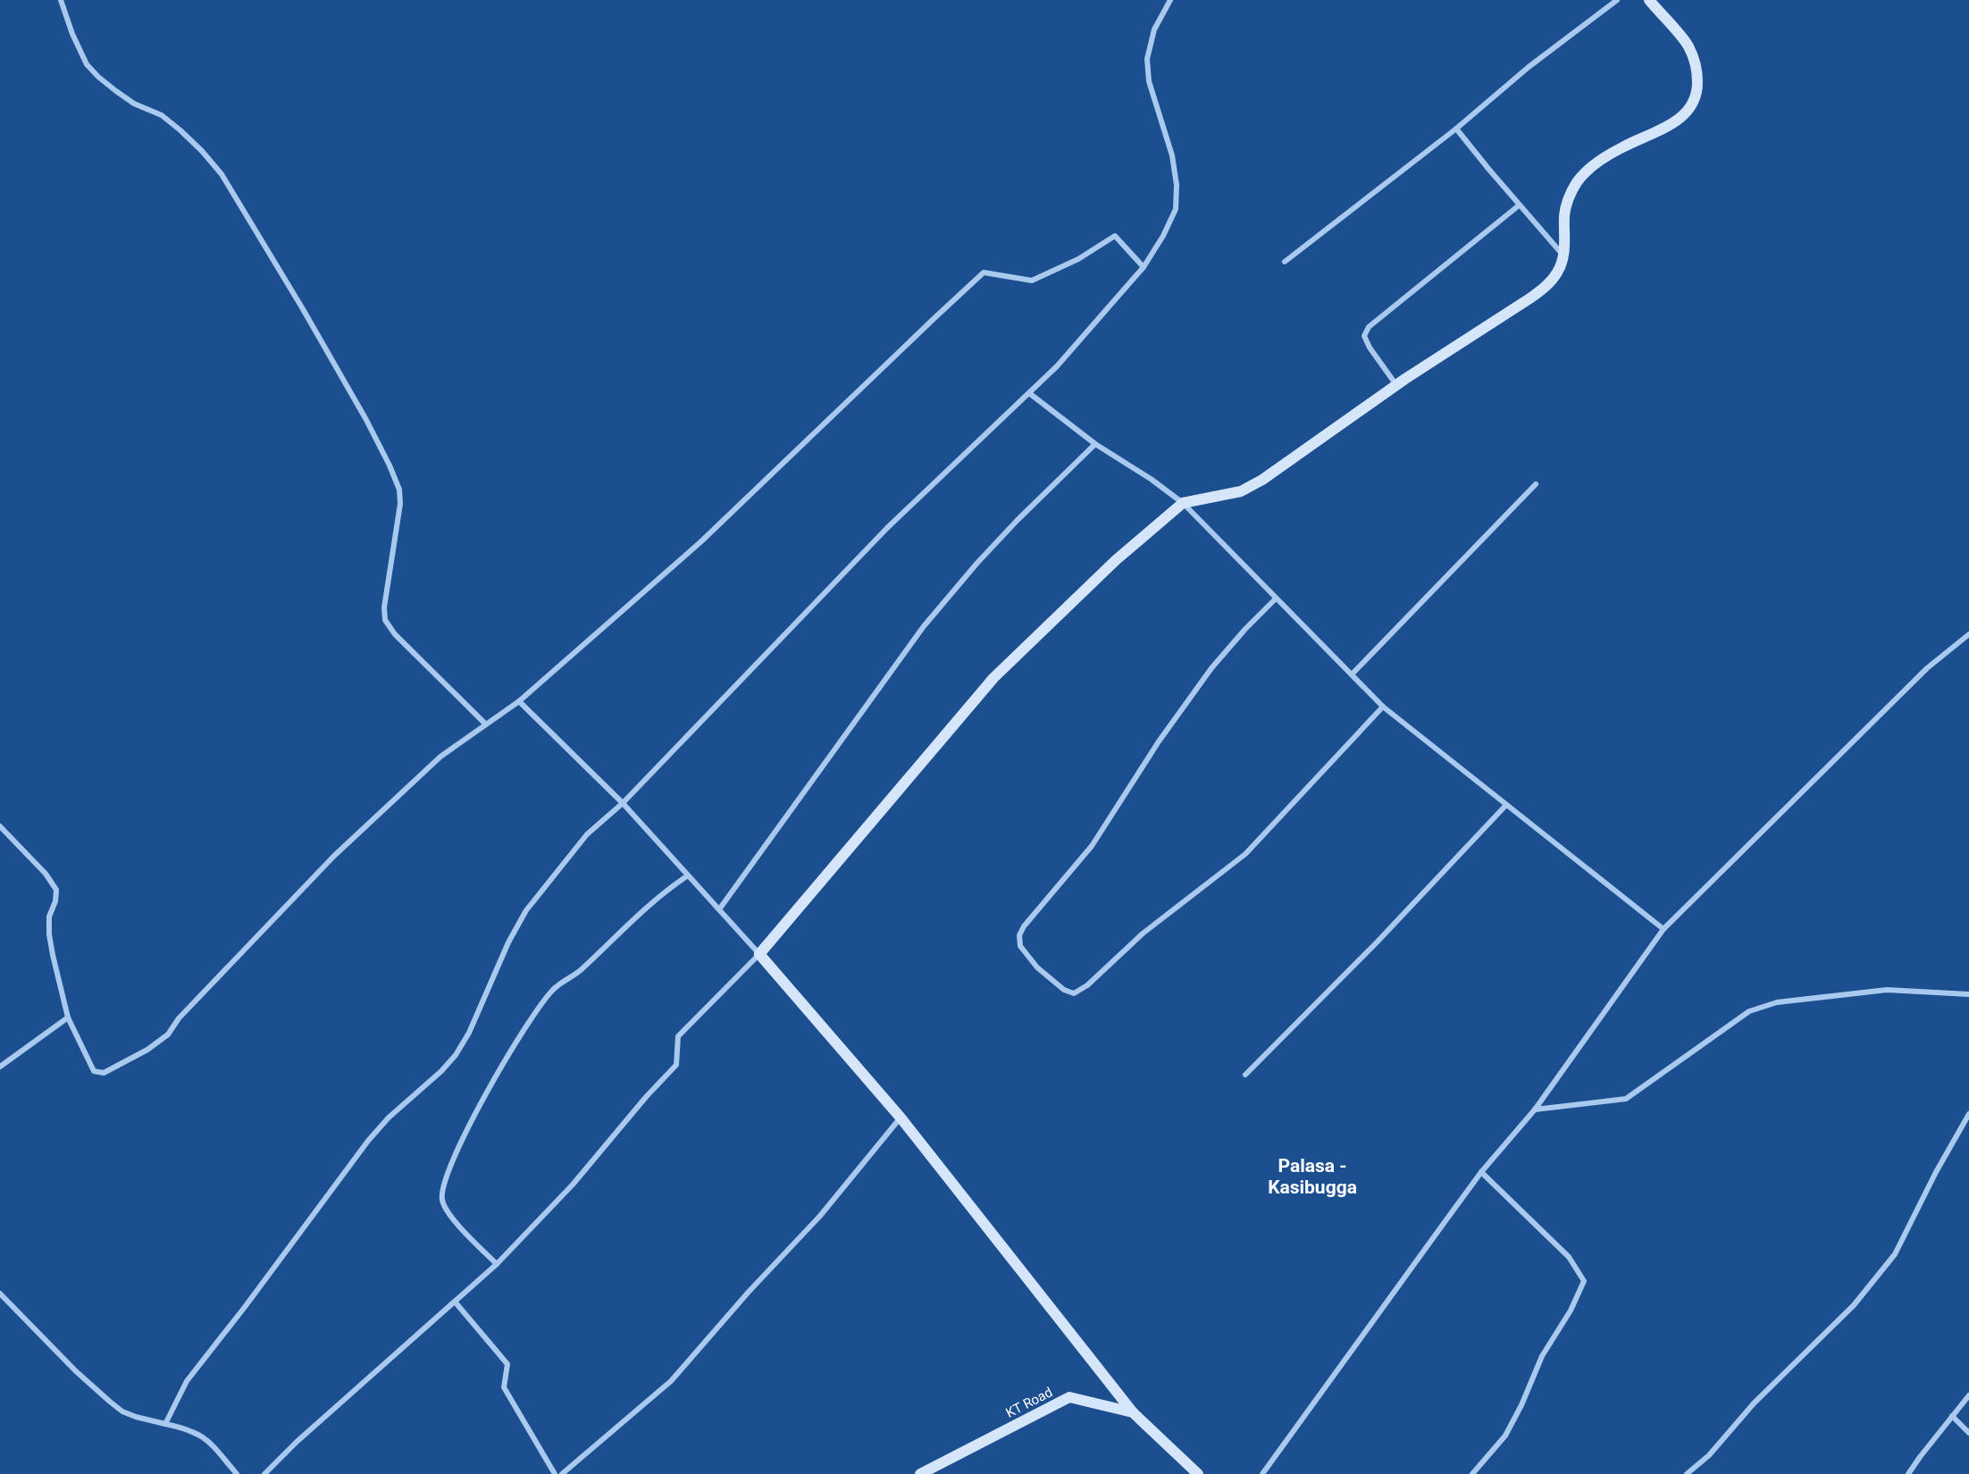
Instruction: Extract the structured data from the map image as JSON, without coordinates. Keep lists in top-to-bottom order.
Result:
{
  "streets": {
    "main road": ["KT Road"]
  },
  "districts": ["Palasa - Kasibugga"]
}
